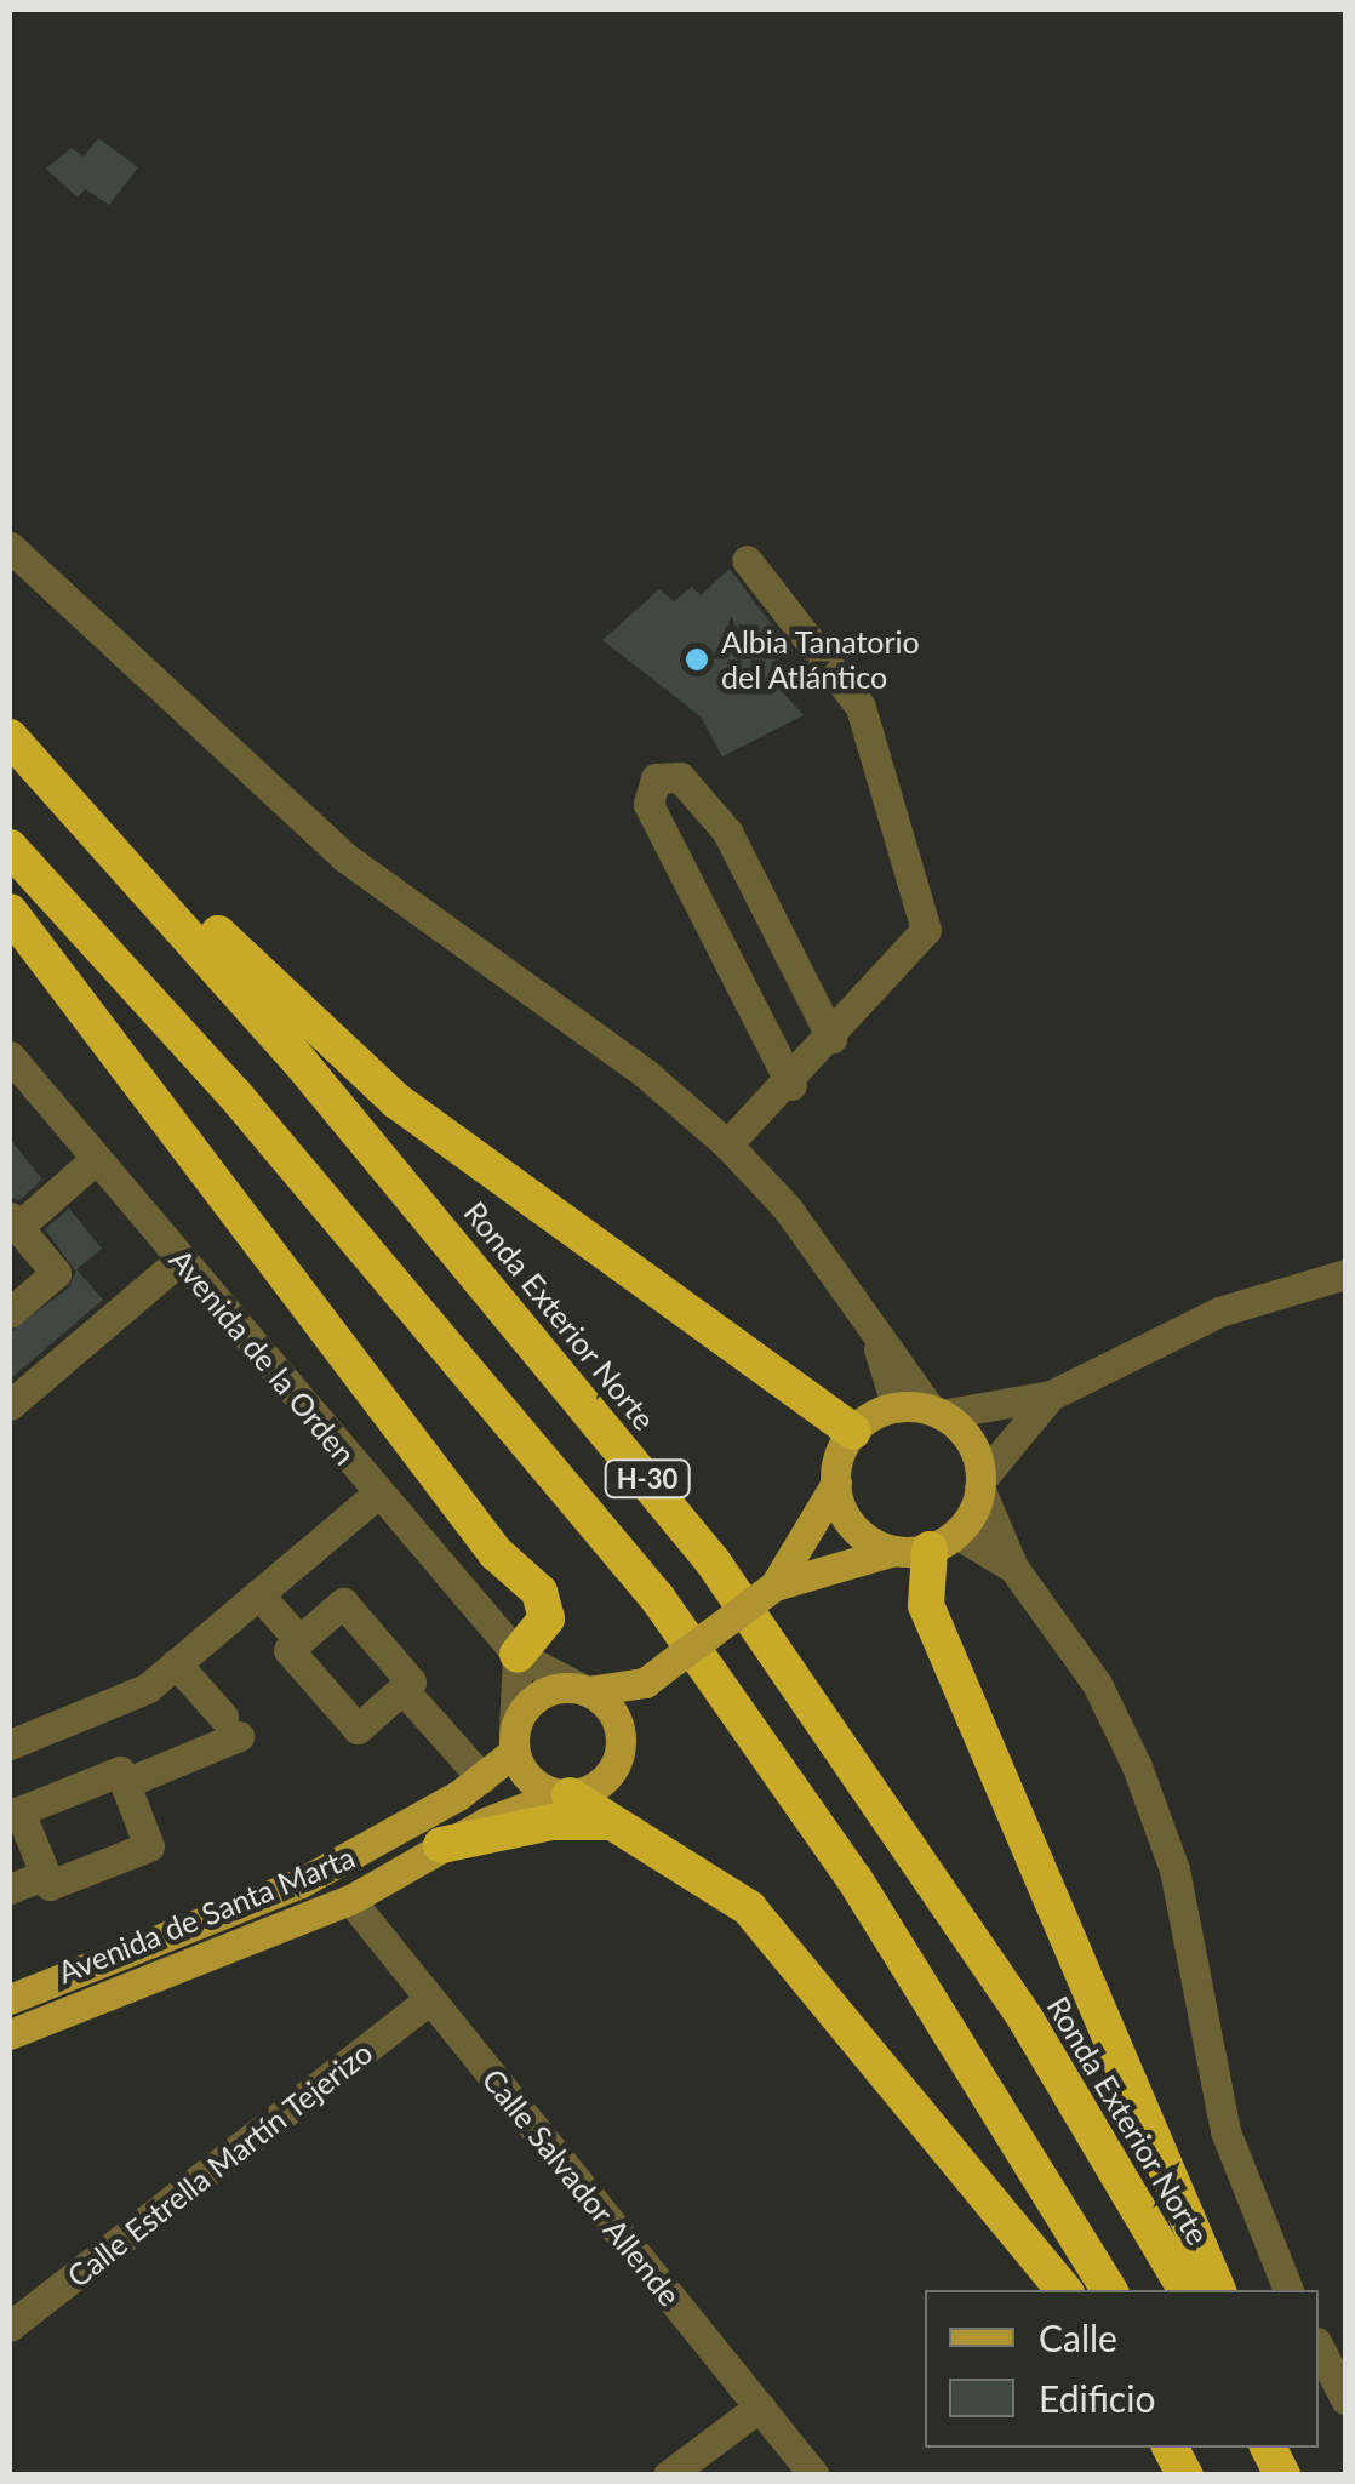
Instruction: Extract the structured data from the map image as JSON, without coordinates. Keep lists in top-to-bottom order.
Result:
{
  "streets": {
    "highway": ["Ronda Exterior Norte", "H-30"],
    "main road": ["Avenida de Santa Marta"],
    "street": ["Avenida de la Orden", "Calle Estrella Martín Tejerizo", "Calle Salvador Allende"]
  },
  "crossings": [
    ["Avenida de la Orden", "Avenida de Santa Marta"],
    ["Avenida de Santa Marta", "Calle Salvador Allende"],
    ["Calle Estrella Martín Tejerizo", "Calle Salvador Allende"]
  ],
  "places": ["Albia Tanatorio del Atlántico"],
  "legend": ["Calle", "Edificio"]
}
